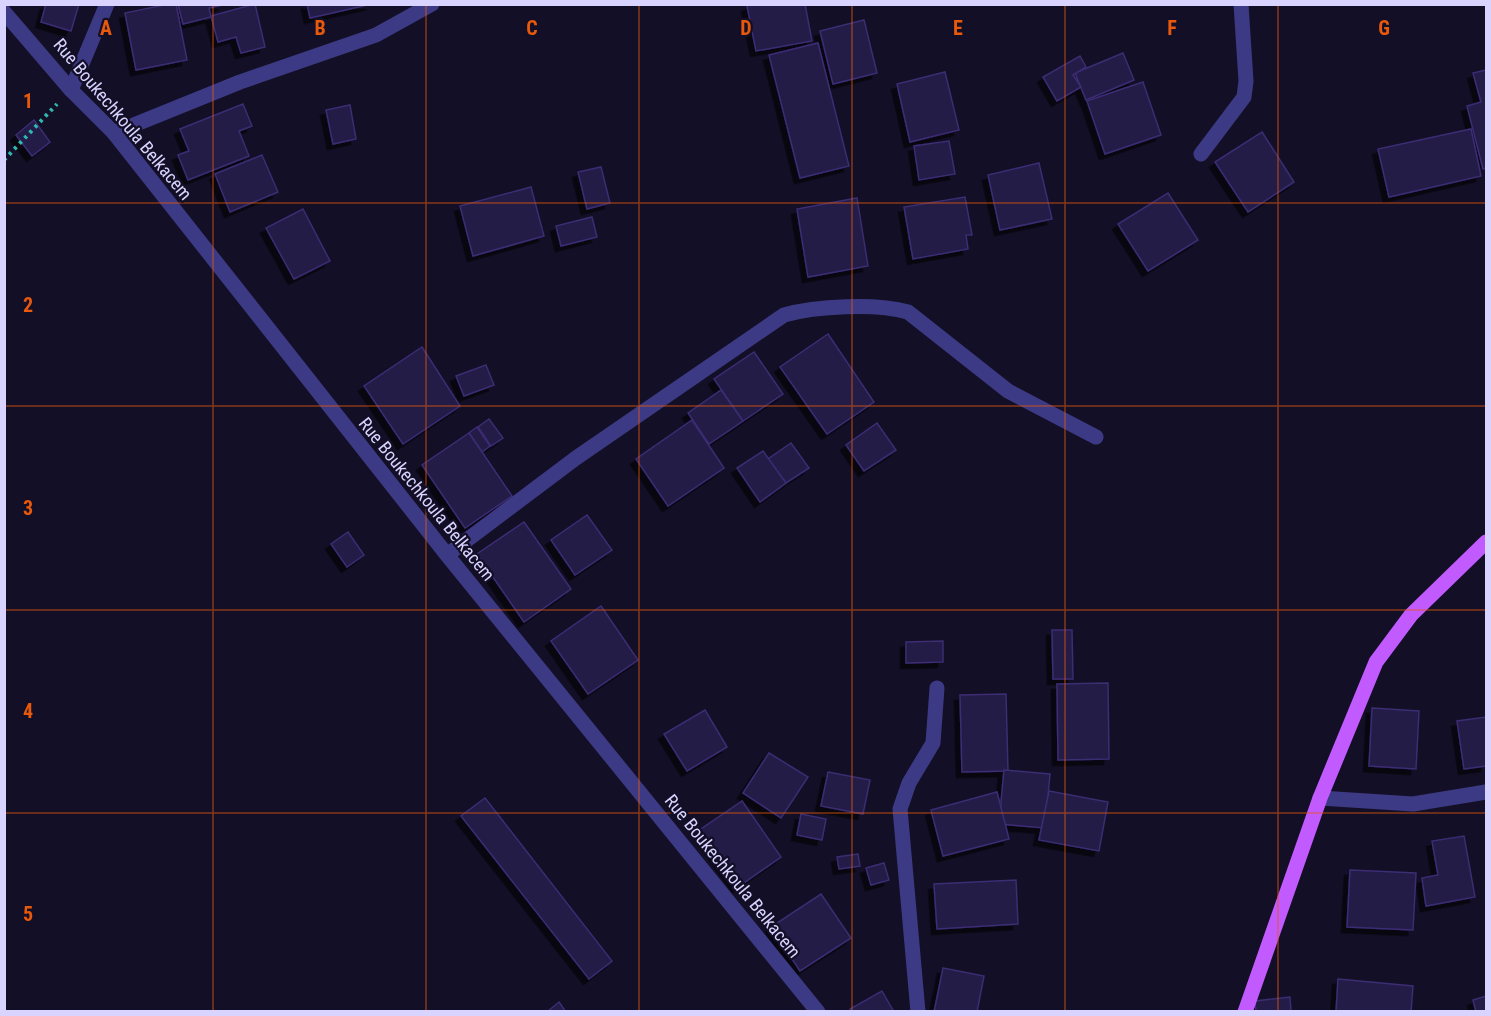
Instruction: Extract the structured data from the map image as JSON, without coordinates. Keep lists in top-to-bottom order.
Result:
{
  "streets": {
    "street": ["Rue Boukechkoula Belkacem"]
  },
  "grid": {
    "columns": [
      "A",
      "B",
      "C",
      "D",
      "E",
      "F",
      "G"
    ],
    "rows": [
      "1",
      "2",
      "3",
      "4",
      "5"
    ]
  }
}
